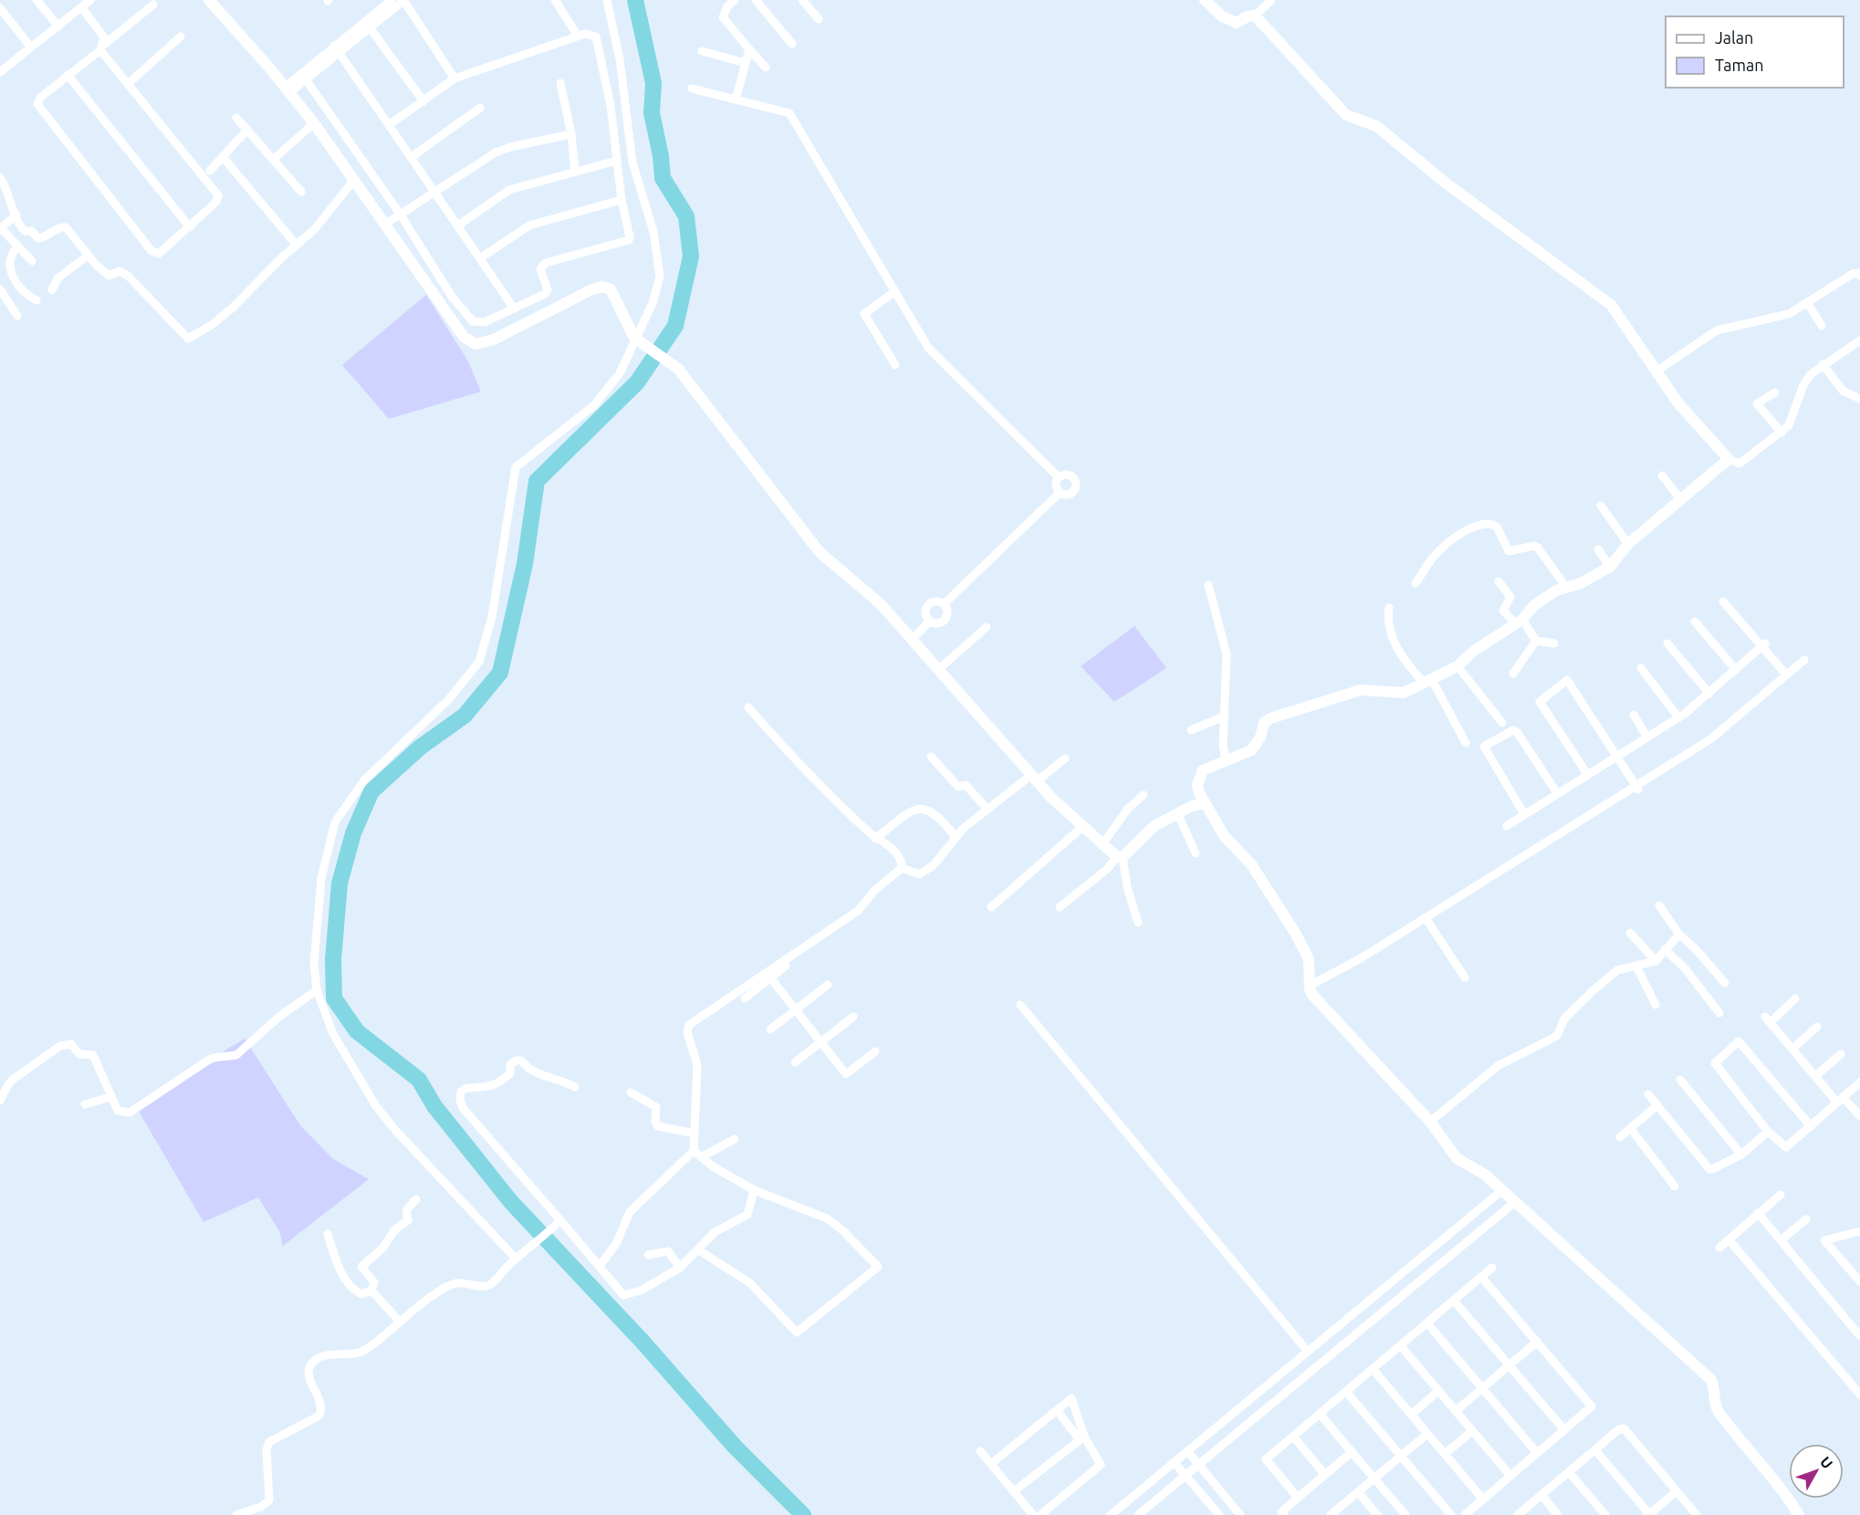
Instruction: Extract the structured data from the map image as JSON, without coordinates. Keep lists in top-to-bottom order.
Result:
{
  "legend": ["Jalan", "Taman"],
  "north": "top right"
}
